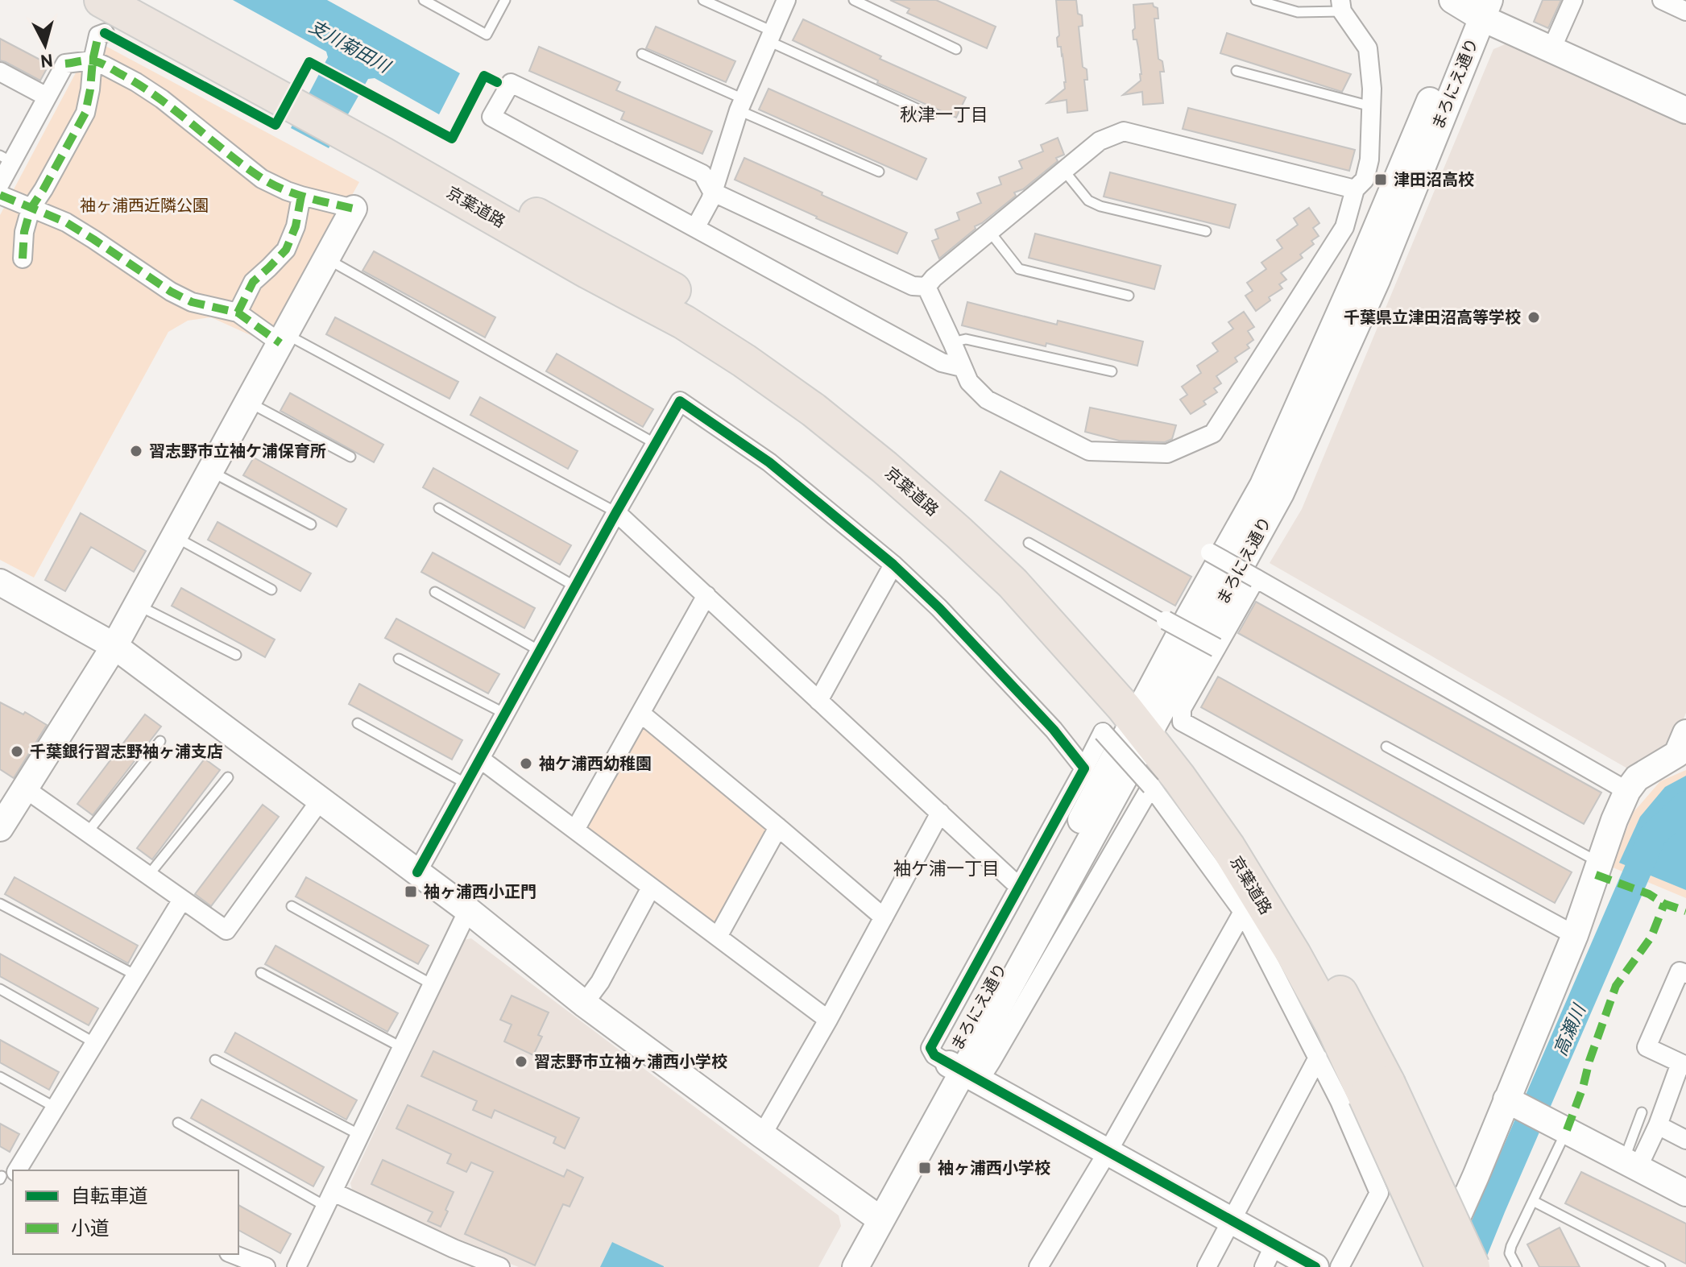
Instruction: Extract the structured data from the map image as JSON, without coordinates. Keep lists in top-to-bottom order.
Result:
{
  "streets": {
    "highway": ["京葉道路"],
    "street": ["まろにえ通り"]
  },
  "crossings": [
    ["まろにえ通り", "京葉道路"]
  ],
  "districts": ["秋津一丁目", "袖ケ浦一丁目"],
  "water": ["支川菊田川", "高瀬川"],
  "parks": ["袖ヶ浦西近隣公園"],
  "places": {
    "transit": ["津田沼高校", "袖ヶ浦西小正門", "袖ヶ浦西小学校"],
    "other": [
      "千葉県立津田沼高等学校",
      "習志野市立袖ケ浦保育所",
      "千葉銀行習志野袖ヶ浦支店",
      "袖ケ浦西幼稚園",
      "習志野市立袖ヶ浦西小学校"
    ]
  },
  "legend": ["自転車道", "小道"],
  "north": "bottom"
}
